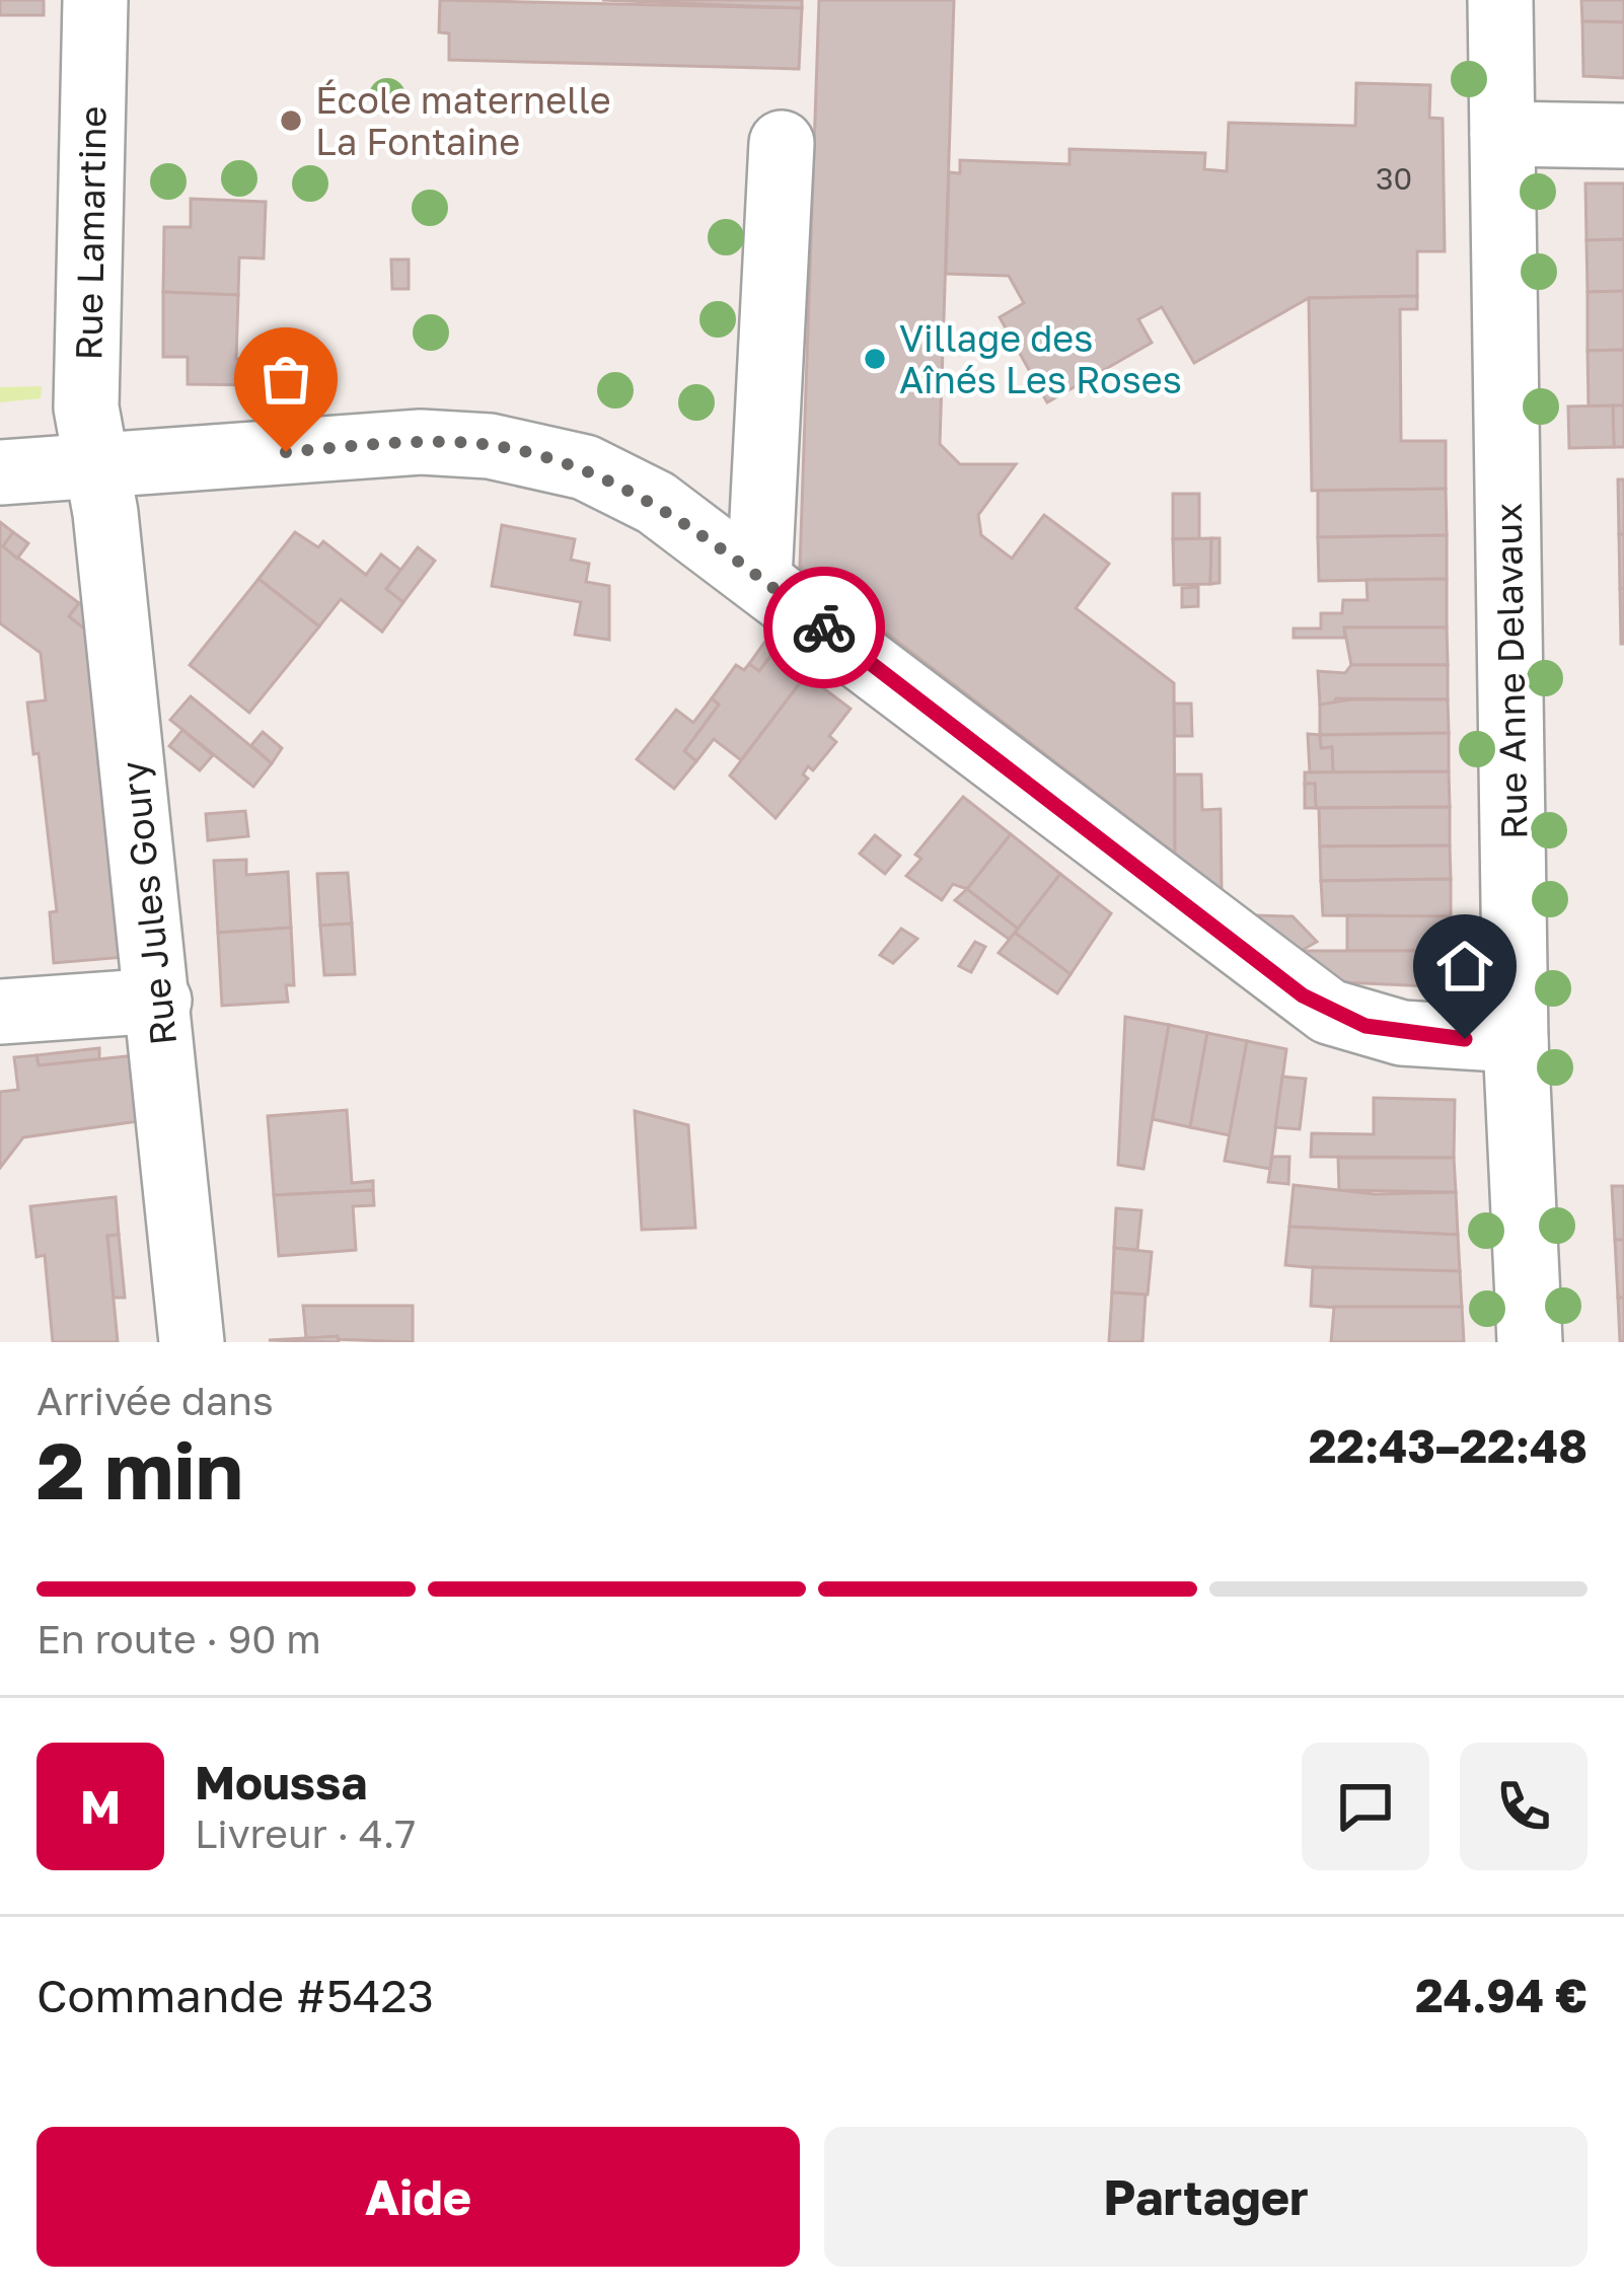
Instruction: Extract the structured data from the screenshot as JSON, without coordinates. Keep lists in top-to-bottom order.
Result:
{
  "streets": {
    "street": ["Rue Lamartine", "Rue Anne Delavaux", "Rue Jules Goury"]
  },
  "crossings": [
    ["Rue Lamartine", "Rue Jules Goury"]
  ],
  "places": ["École maternelle La Fontaine", "Village des Aînés Les Roses"],
  "house_numbers": ["30"],
  "page": {
    "heading": ["2 min", "Arrivée dans", "22:43–22:48"],
    "panel": [
      "Moussa",
      "Livreur · 4.7",
      "Commande #5423",
      "24.94 €"
    ],
    "bar": "En route · 90 m",
    "round": "M",
    "buttons": ["Aide", "Partager"]
  }
}
